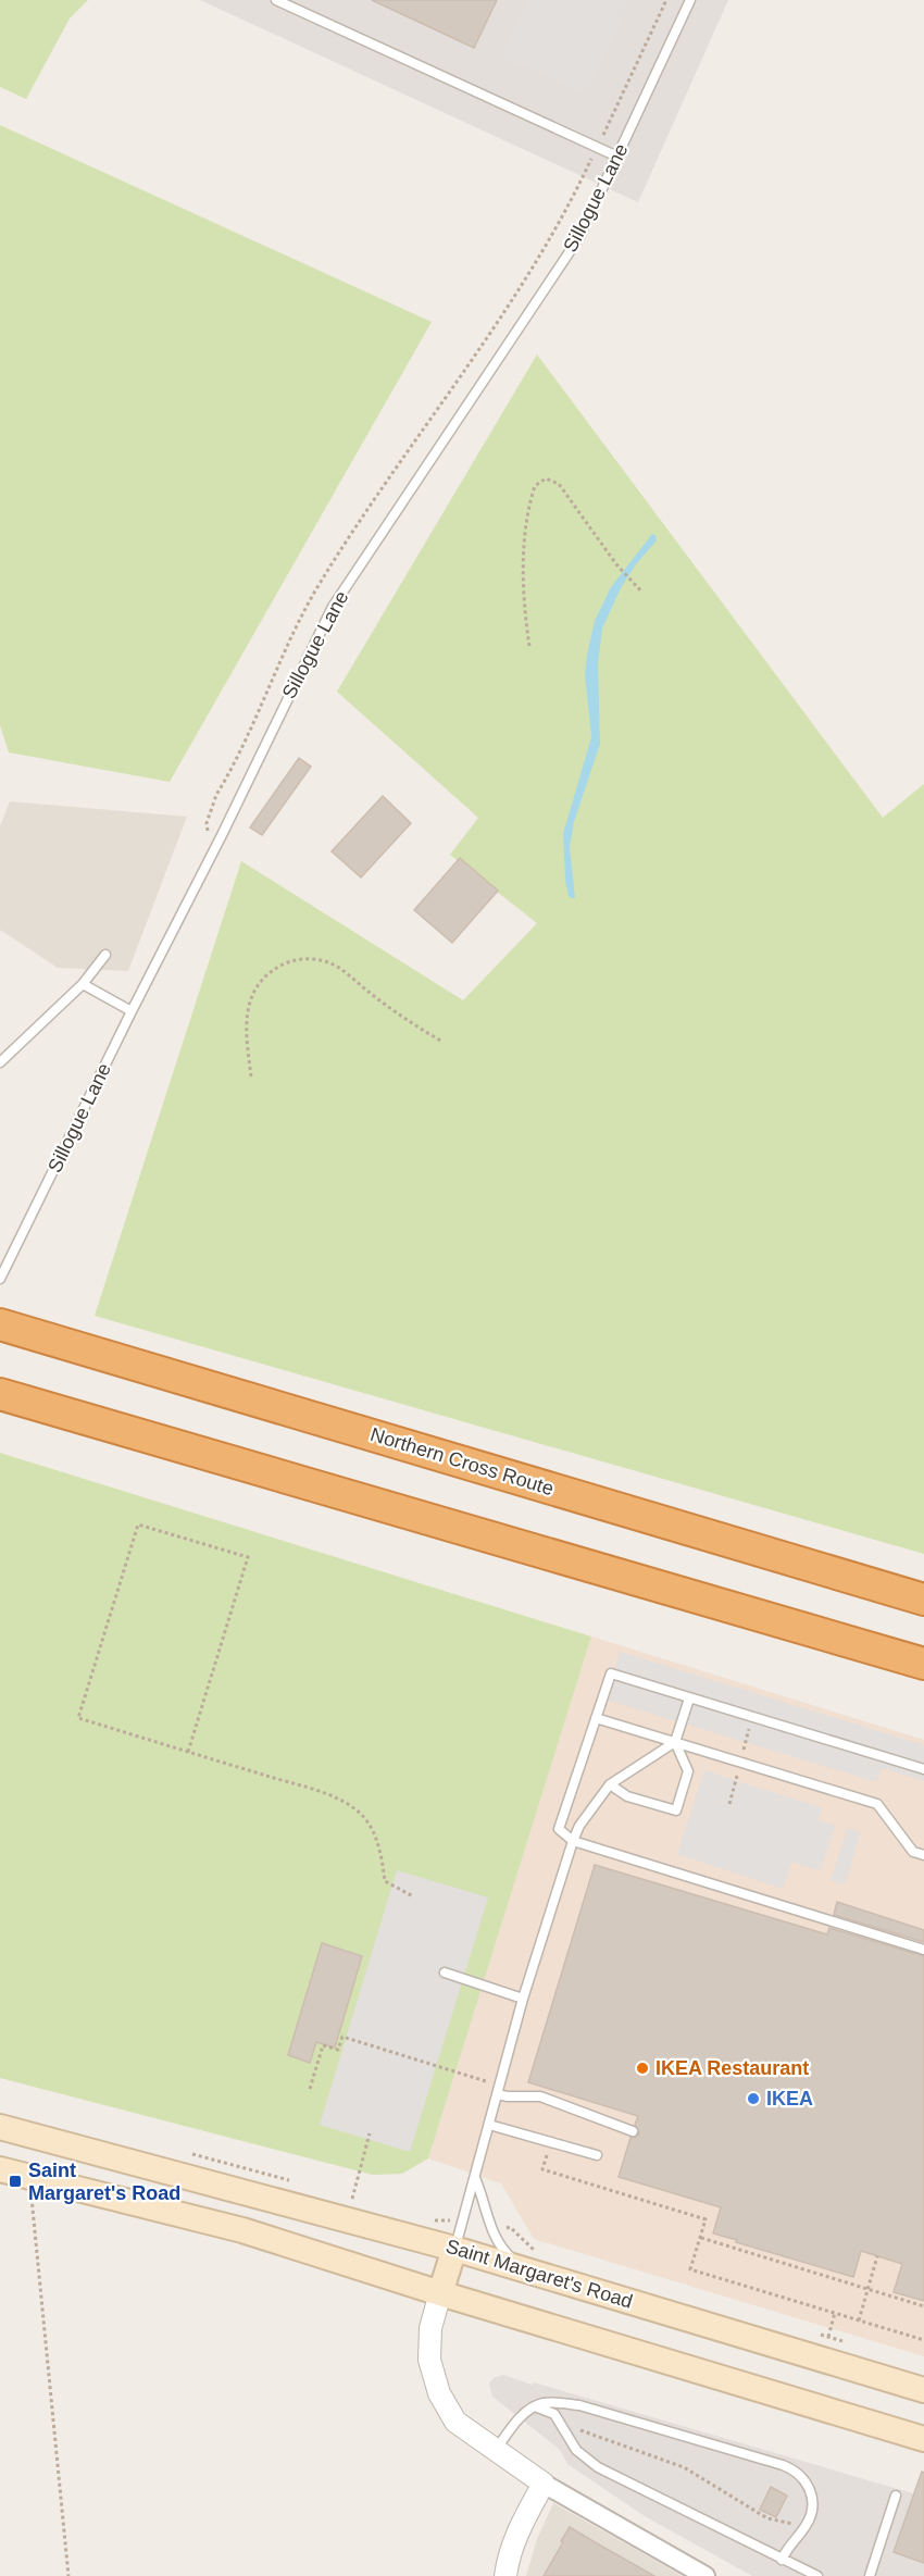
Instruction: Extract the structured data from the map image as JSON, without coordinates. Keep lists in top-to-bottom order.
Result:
{
  "streets": {
    "highway": ["Northern Cross Route"],
    "main road": ["Saint Margaret's Road"],
    "lane": ["Sillogue Lane"]
  },
  "places": {
    "other": ["IKEA Restaurant", "IKEA"],
    "transit": ["Saint Margaret's Road"]
  }
}
